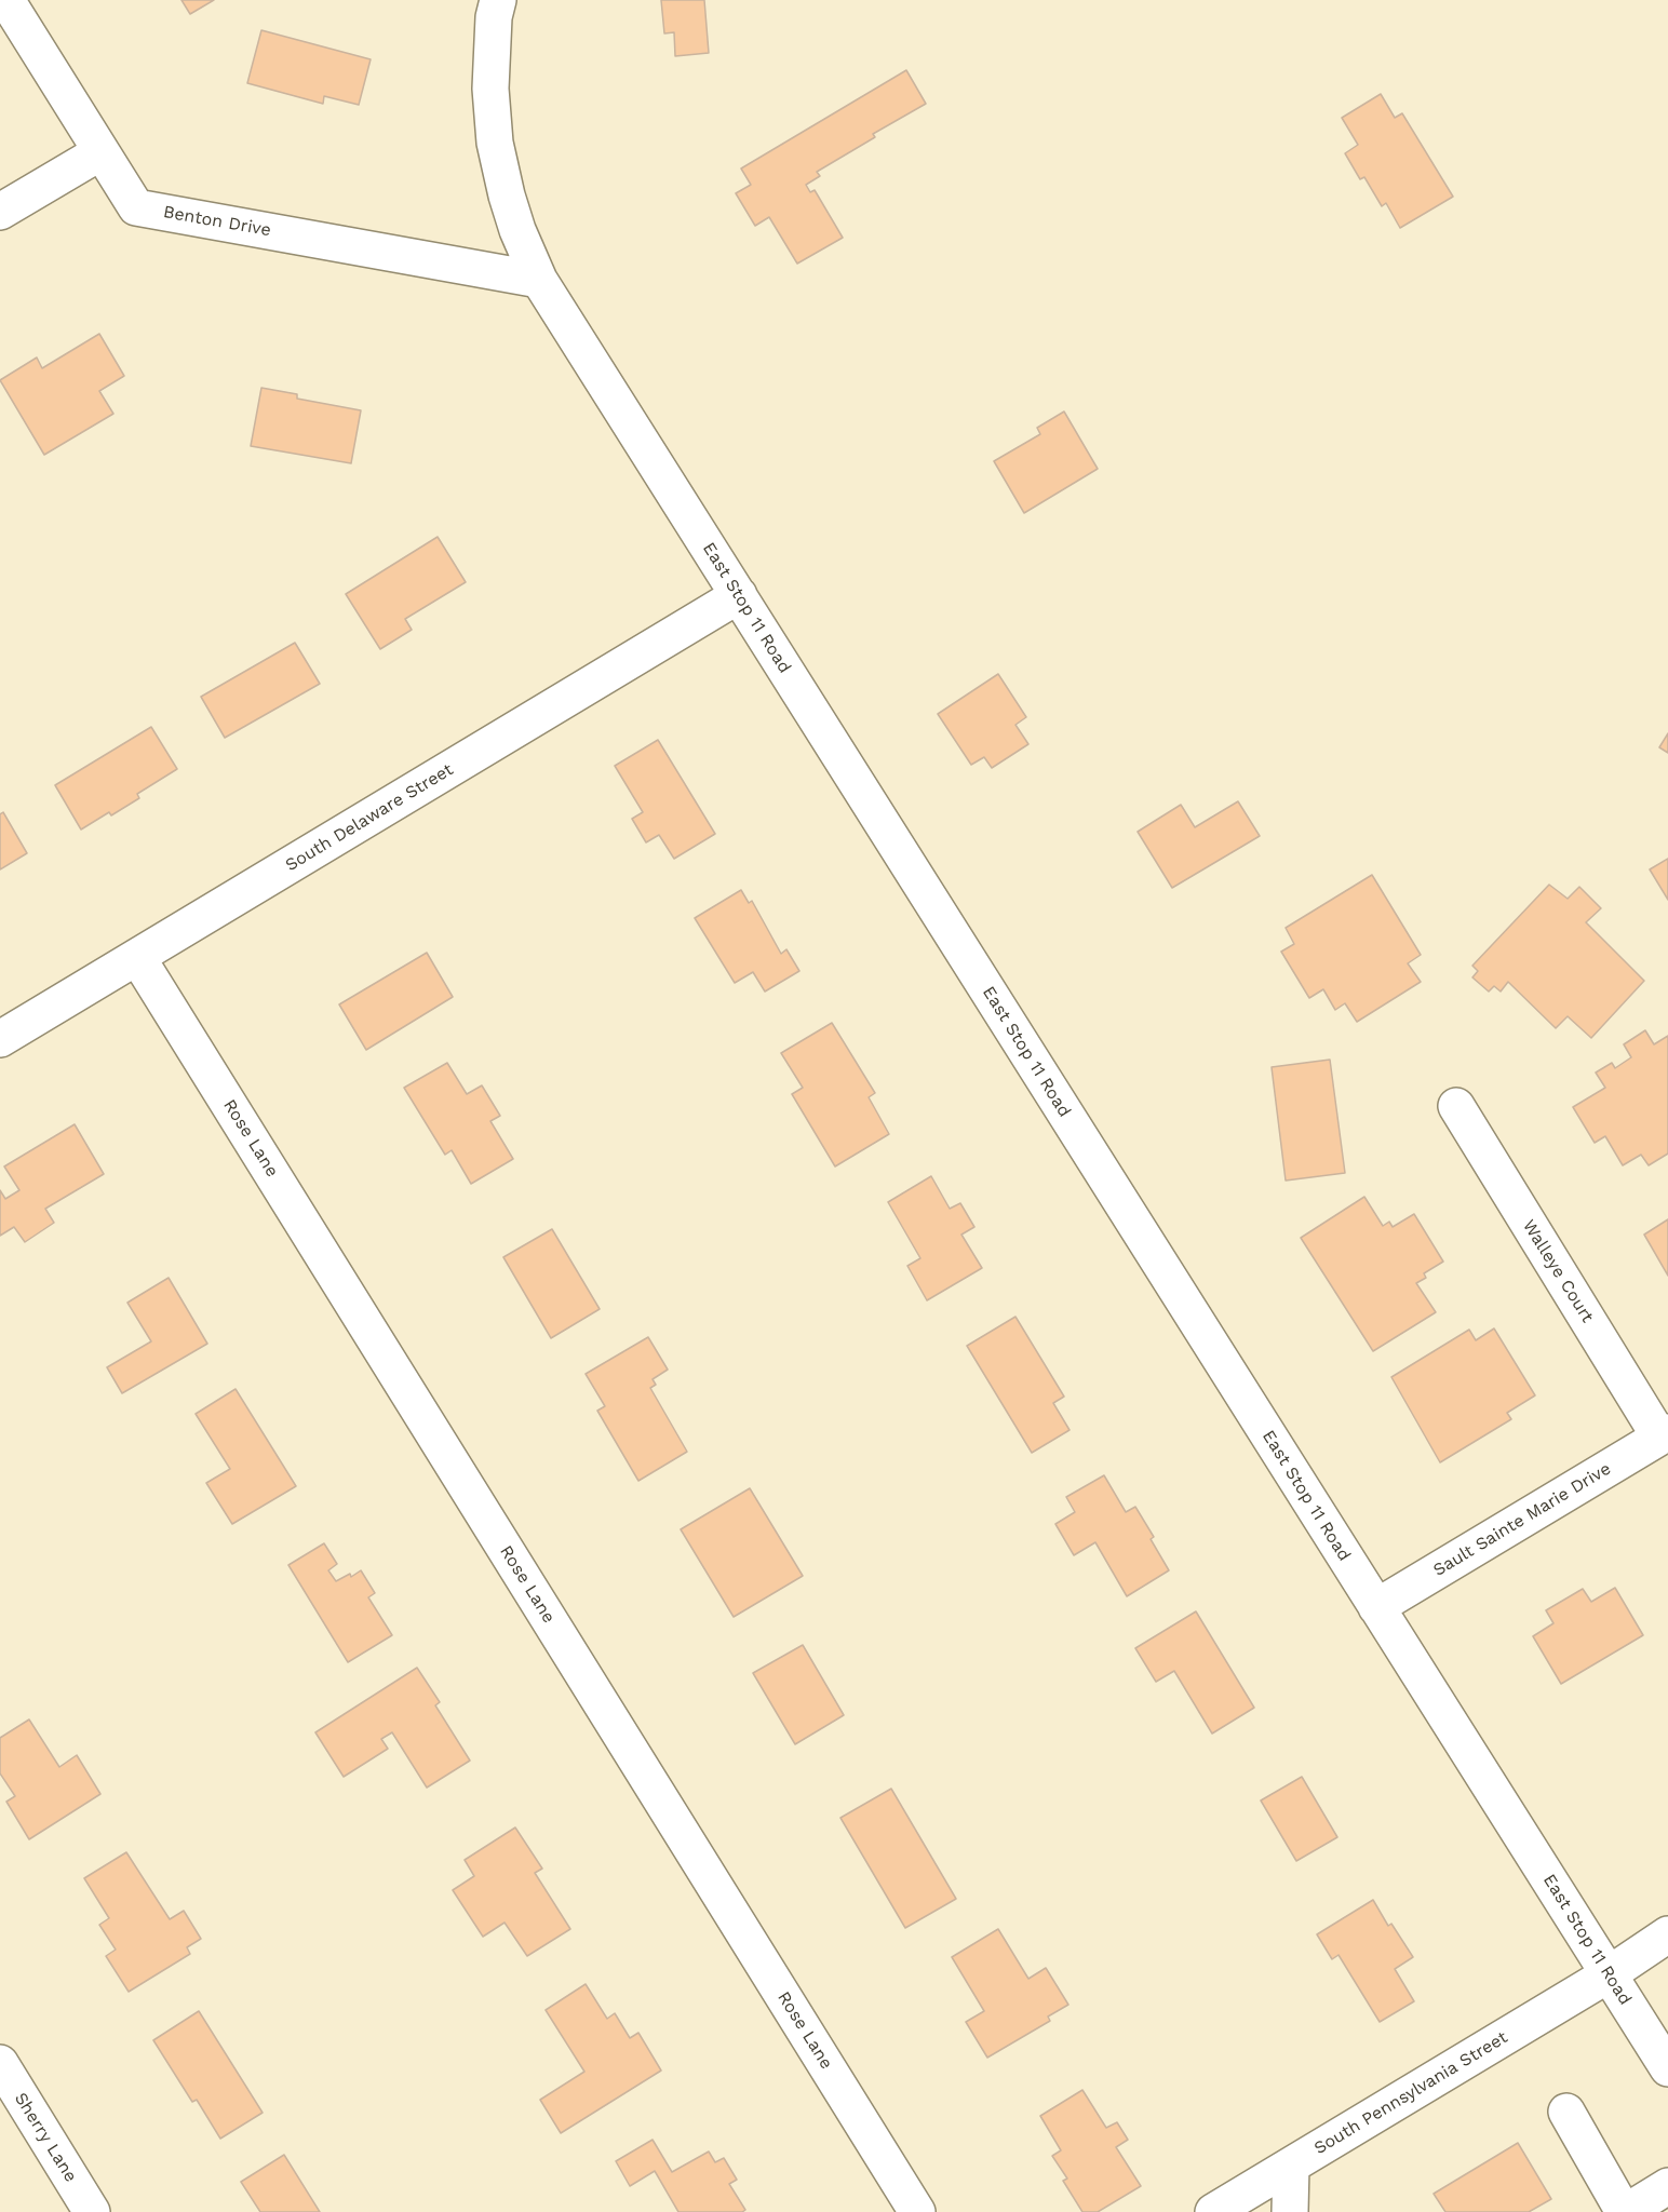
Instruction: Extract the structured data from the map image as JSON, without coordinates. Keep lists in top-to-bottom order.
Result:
{
  "streets": {
    "street": [
      "Benton Drive",
      "East Stop 11 Road",
      "South Delaware Street",
      "Rose Lane",
      "Walleye Court",
      "Sault Sainte Marie Drive",
      "South Pennsylvania Street",
      "Sherry Lane"
    ]
  },
  "crossings": [
    ["Benton Drive", "East Stop 11 Road"],
    ["East Stop 11 Road", "South Delaware Street"],
    ["East Stop 11 Road", "Sault Sainte Marie Drive"],
    ["East Stop 11 Road", "South Pennsylvania Street"],
    ["South Delaware Street", "Rose Lane"],
    ["Walleye Court", "Sault Sainte Marie Drive"]
  ]
}
